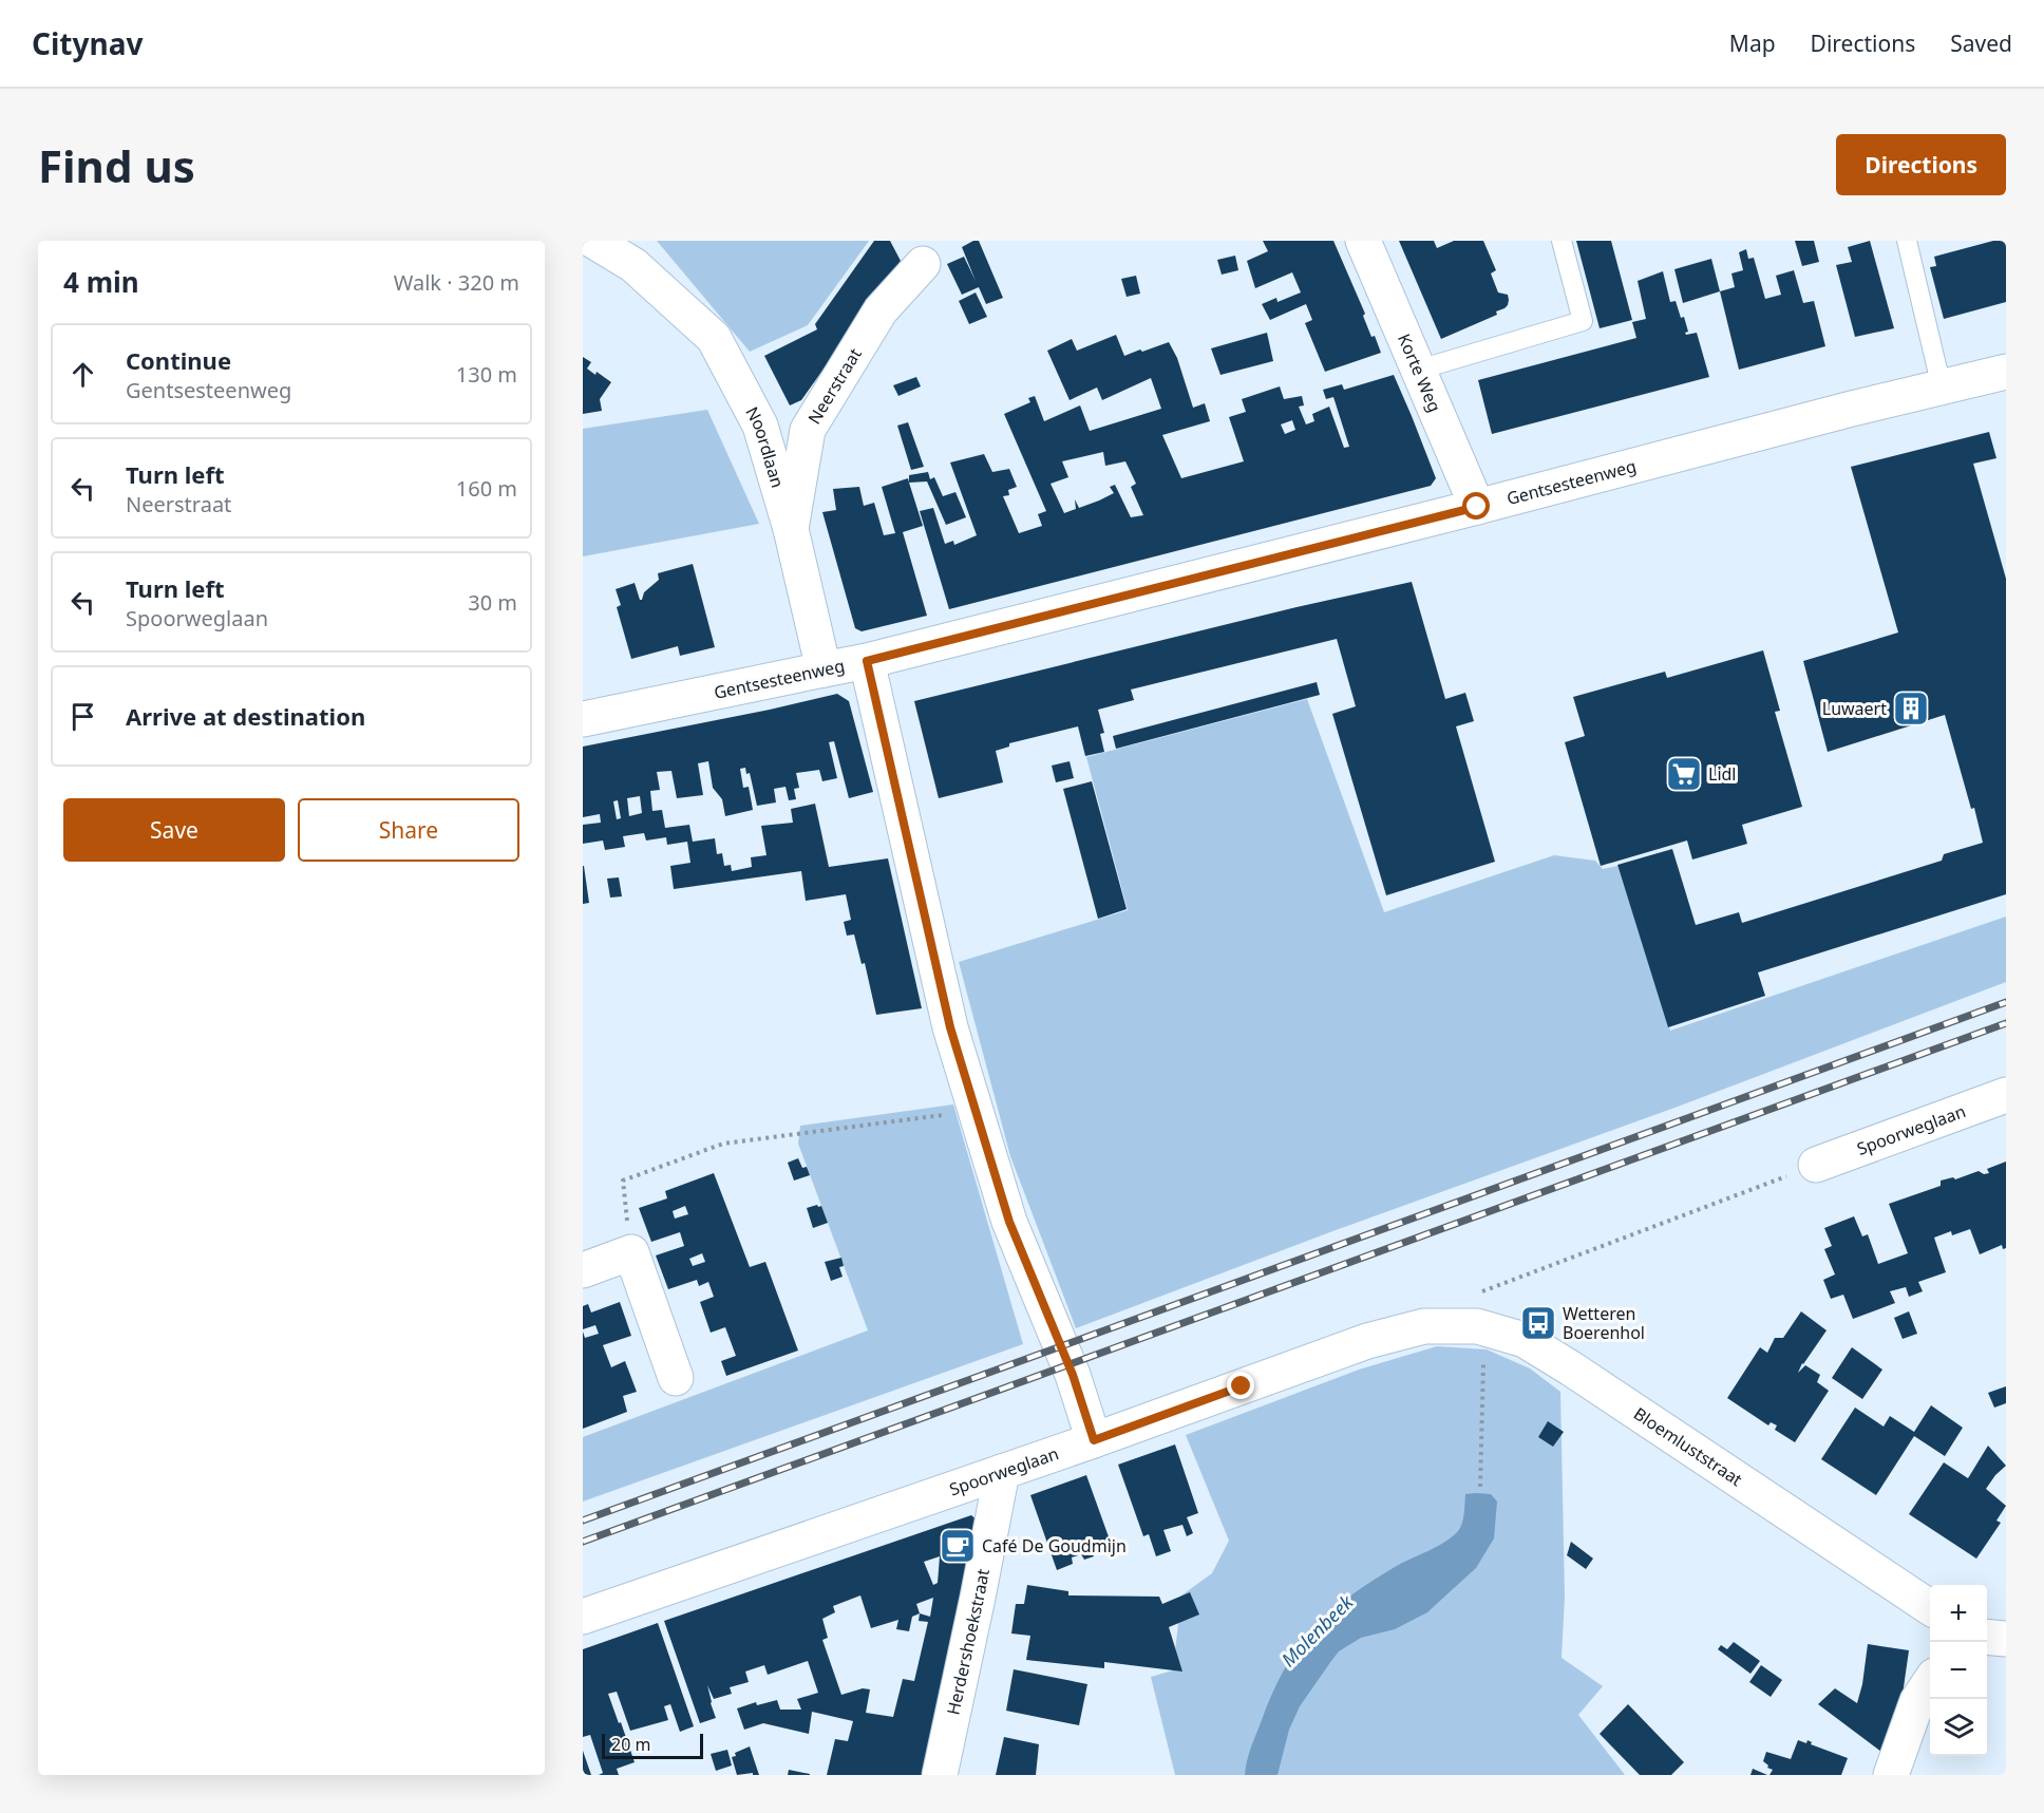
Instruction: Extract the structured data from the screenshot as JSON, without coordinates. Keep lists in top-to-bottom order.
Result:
{
  "streets": {
    "street": [
      "Korte Weg",
      "Neerstraat",
      "Noordlaan",
      "Gentsesteenweg",
      "Spoorweglaan",
      "Bloemluststraat",
      "Herdershoekstraat"
    ]
  },
  "crossings": [
    ["Korte Weg", "Gentsesteenweg"],
    ["Neerstraat", "Noordlaan"],
    ["Noordlaan", "Gentsesteenweg"],
    ["Spoorweglaan", "Bloemluststraat"],
    ["Spoorweglaan", "Herdershoekstraat"]
  ],
  "water": ["Molenbeek"],
  "places": {
    "building": ["Luwaert"],
    "supermarket": ["Lidl"],
    "bus stop": ["Wetteren Boerenhol"],
    "cafe": ["Café De Goudmijn"]
  },
  "scale_bar": "20 m",
  "page": {
    "header": "Citynav",
    "nav": ["Map", "Directions", "Saved"],
    "buttons": [
      "Directions",
      ["Save", "Share"]
    ],
    "title": "Find us",
    "heading": ["4 min", "Walk · 320 m"],
    "list": [
      ["Continue", "Gentsesteenweg", "130 m"],
      ["Turn left", "Neerstraat", "160 m"],
      ["Turn left", "Spoorweglaan", "30 m"],
      "Arrive at destination"
    ],
    "map_buttons": ["+", "−"],
    "scale": "20 m"
  }
}
